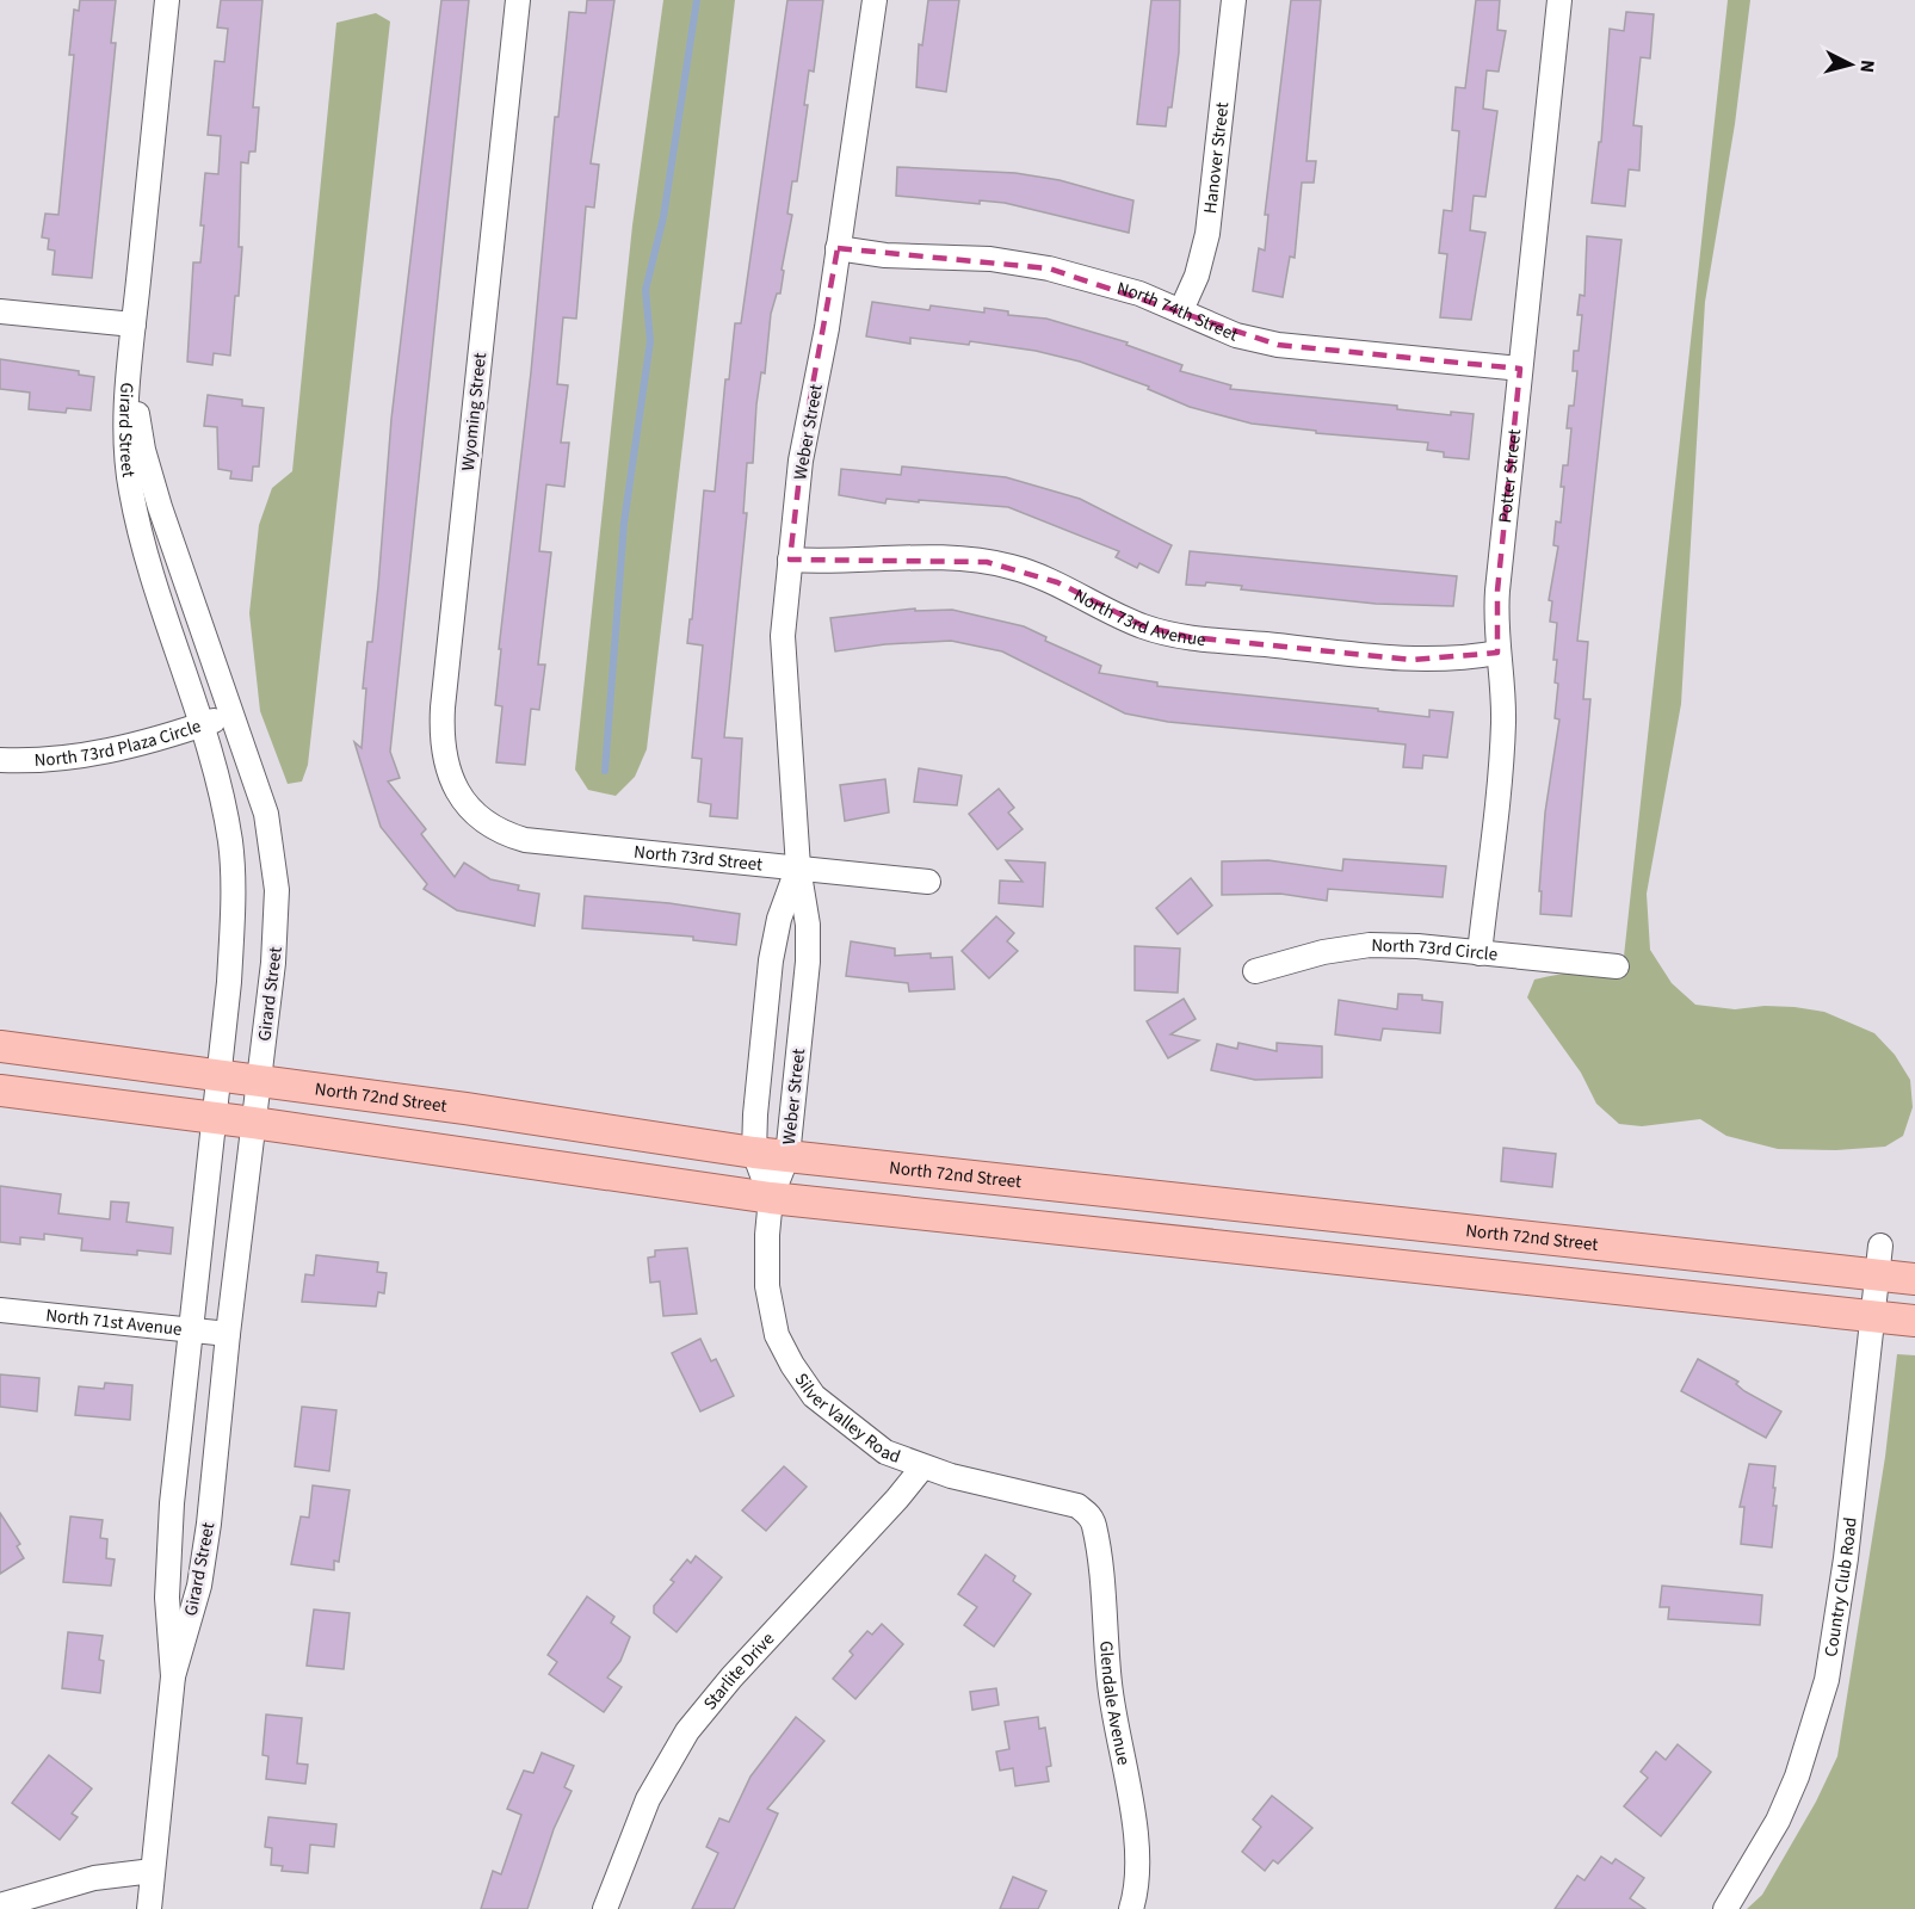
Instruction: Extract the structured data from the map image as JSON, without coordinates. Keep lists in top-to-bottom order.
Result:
{
  "streets": {
    "main road": ["North 72nd Street"],
    "street": [
      "Hanover Street",
      "North 74th Street",
      "Wyoming Street",
      "Girard Street",
      "Weber Street",
      "Potter Street",
      "North 73rd Avenue",
      "North 73rd Plaza Circle",
      "North 73rd Street",
      "North 73rd Circle",
      "North 71st Avenue",
      "Silver Valley Road",
      "Country Club Road",
      "Starlite Drive",
      "Glendale Avenue"
    ]
  },
  "crossings": [
    ["Hanover Street", "North 74th Street"],
    ["North 74th Street", "Weber Street"],
    ["North 74th Street", "Potter Street"],
    ["Wyoming Street", "North 73rd Street"],
    ["Girard Street", "North 73rd Plaza Circle"],
    ["Girard Street", "North 72nd Street"],
    ["Girard Street", "North 71st Avenue"],
    ["Weber Street", "North 73rd Avenue"],
    ["Weber Street", "North 73rd Street"],
    ["Weber Street", "North 72nd Street"],
    ["Weber Street", "Silver Valley Road"],
    ["Potter Street", "North 73rd Avenue"],
    ["Potter Street", "North 73rd Circle"],
    ["North 72nd Street", "Country Club Road"],
    ["Silver Valley Road", "Starlite Drive"],
    ["Silver Valley Road", "Glendale Avenue"]
  ],
  "north": "right"
}
